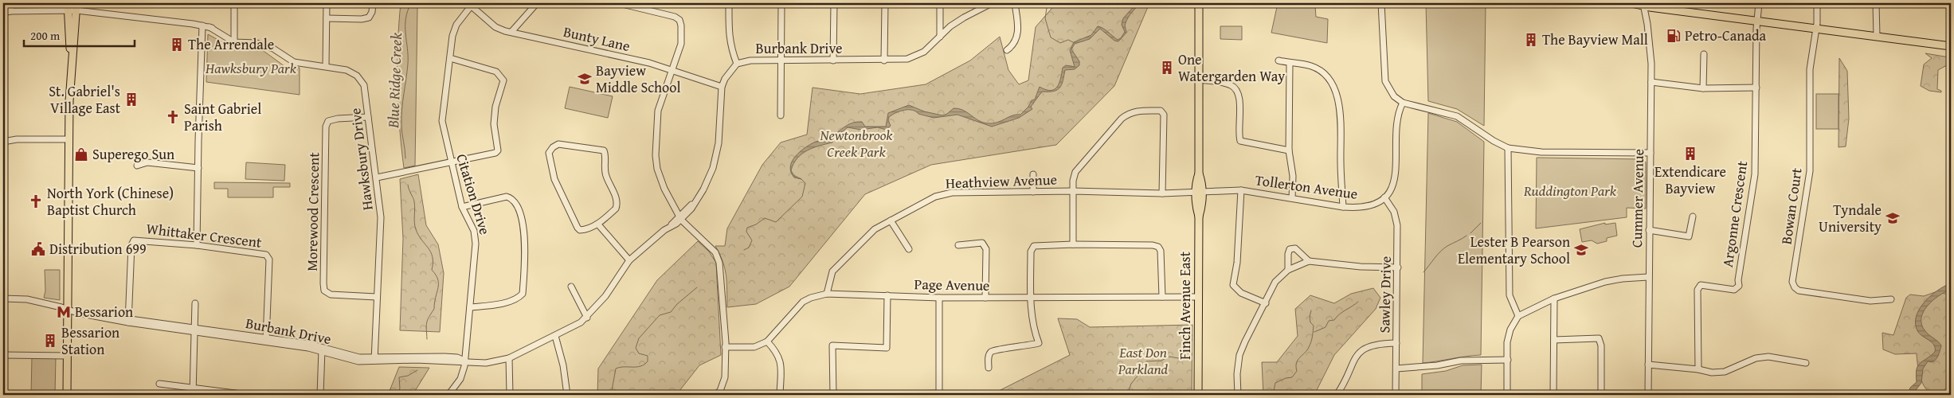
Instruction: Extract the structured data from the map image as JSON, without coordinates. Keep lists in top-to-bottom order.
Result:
{
  "streets": {
    "main road": ["Finch Avenue East"],
    "street": [
      "Bunty Lane",
      "Burbank Drive",
      "Hawksbury Drive",
      "Heathview Avenue",
      "Tollerton Avenue",
      "Citation Drive",
      "Cummer Avenue",
      "Bowan Court",
      "Morewood Crescent",
      "Argonne Crescent",
      "Whittaker Crescent",
      "Page Avenue",
      "Sawley Drive"
    ]
  },
  "crossings": [
    ["Bunty Lane", "Burbank Drive"],
    ["Bunty Lane", "Citation Drive"],
    ["Burbank Drive", "Hawksbury Drive"],
    ["Burbank Drive", "Citation Drive"],
    ["Burbank Drive", "Whittaker Crescent"],
    ["Hawksbury Drive", "Morewood Crescent"],
    ["Heathview Avenue", "Tollerton Avenue"],
    ["Heathview Avenue", "Page Avenue"],
    ["Heathview Avenue", "Finch Avenue East"],
    ["Tollerton Avenue", "Sawley Drive"],
    ["Tollerton Avenue", "Finch Avenue East"],
    ["Page Avenue", "Finch Avenue East"]
  ],
  "water": ["Blue Ridge Creek"],
  "parks": [
    "Hawksbury Park",
    "Newtonbrook Creek Park",
    "Ruddington Park",
    "East Don Parkland"
  ],
  "places": {
    "fuel station": ["Petro-Canada"],
    "building": [
      "The Bayview Mall",
      "The Arrendale",
      "One Watergarden Way",
      "St. Gabriel's Village East",
      "Extendicare Bayview",
      "Bessarion Station"
    ],
    "school or university": ["Bayview Middle School", "Tyndale University", "Lester B Pearson Elementary School"],
    "church": ["Saint Gabriel Parish", "North York (Chinese) Baptist Church"],
    "shop": ["Superego Sun"],
    "public building": ["Distribution 699"],
    "metro station": ["Bessarion"]
  },
  "scale_bar": "200 m"
}
